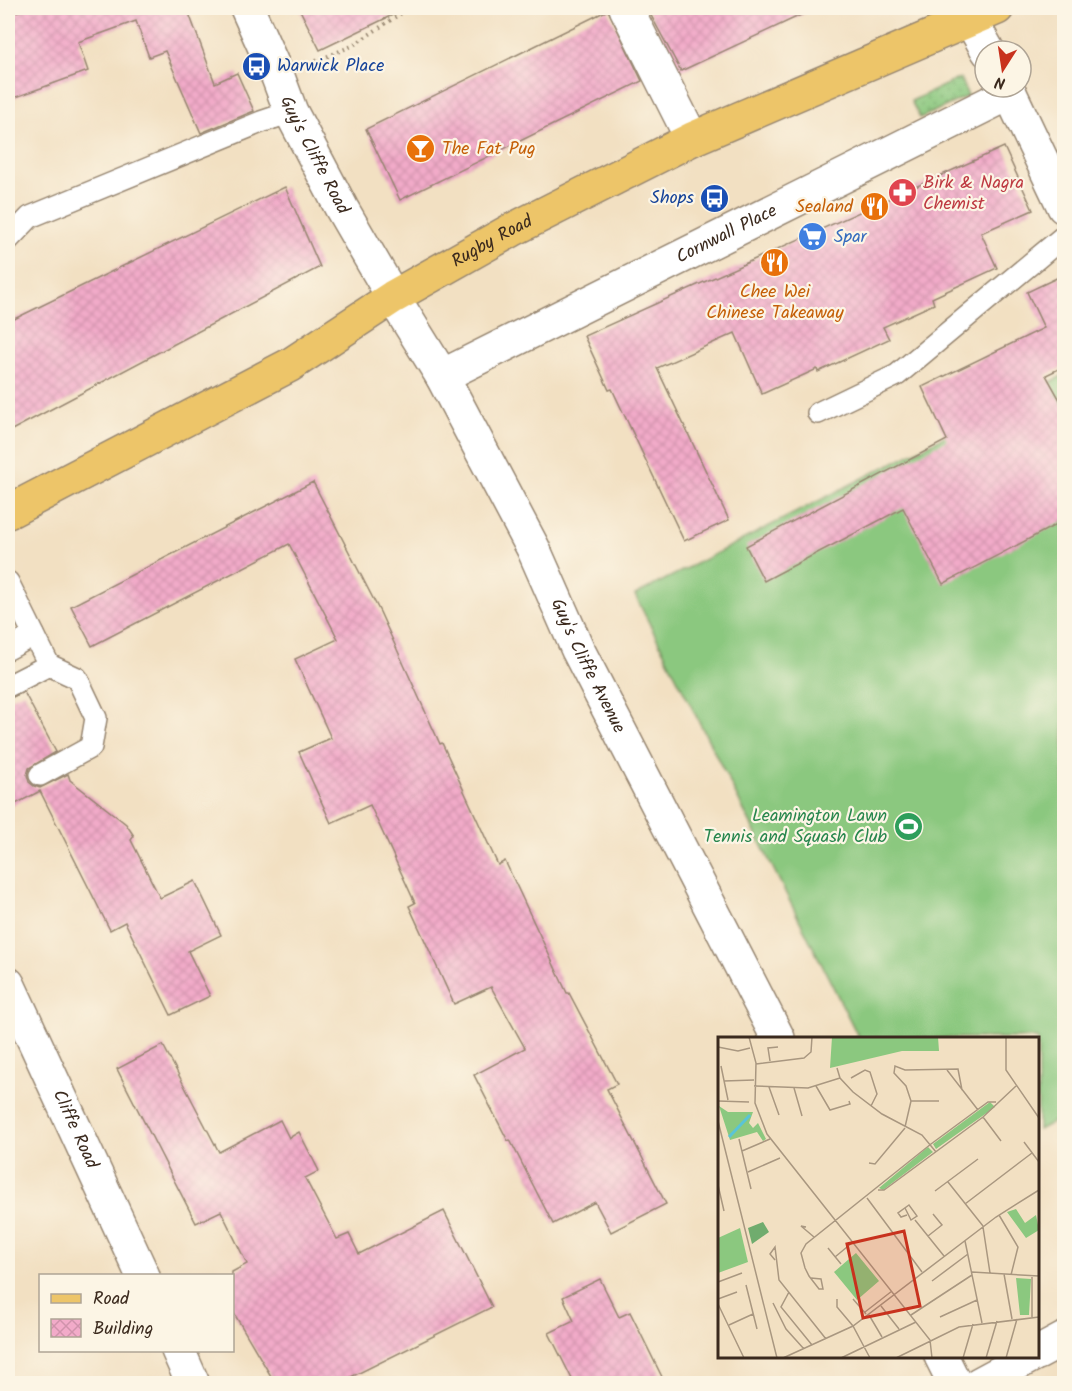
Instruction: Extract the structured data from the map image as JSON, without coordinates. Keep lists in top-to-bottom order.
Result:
{
  "streets": {
    "main road": ["Rugby Road"],
    "street": [
      "Guy's Cliffe Road",
      "Cornwall Place",
      "Guy's Cliffe Avenue",
      "Cliffe Road"
    ]
  },
  "crossings": [
    ["Guy's Cliffe Road", "Rugby Road"],
    ["Guy's Cliffe Road", "Guy's Cliffe Avenue"],
    ["Cornwall Place", "Guy's Cliffe Avenue"],
    ["Rugby Road", "Guy's Cliffe Avenue"]
  ],
  "places": {
    "bus stop": ["Warwick Place", "Shops"],
    "bar": ["The Fat Pug"],
    "pharmacy": ["Birk & Nagra Chemist"],
    "restaurant": ["Sealand", "Chee Wei Chinese Takeaway"],
    "supermarket": ["Spar"],
    "sports": ["Leamington Lawn Tennis and Squash Club"]
  },
  "legend": ["Road", "Building"],
  "north": "bottom"
}
